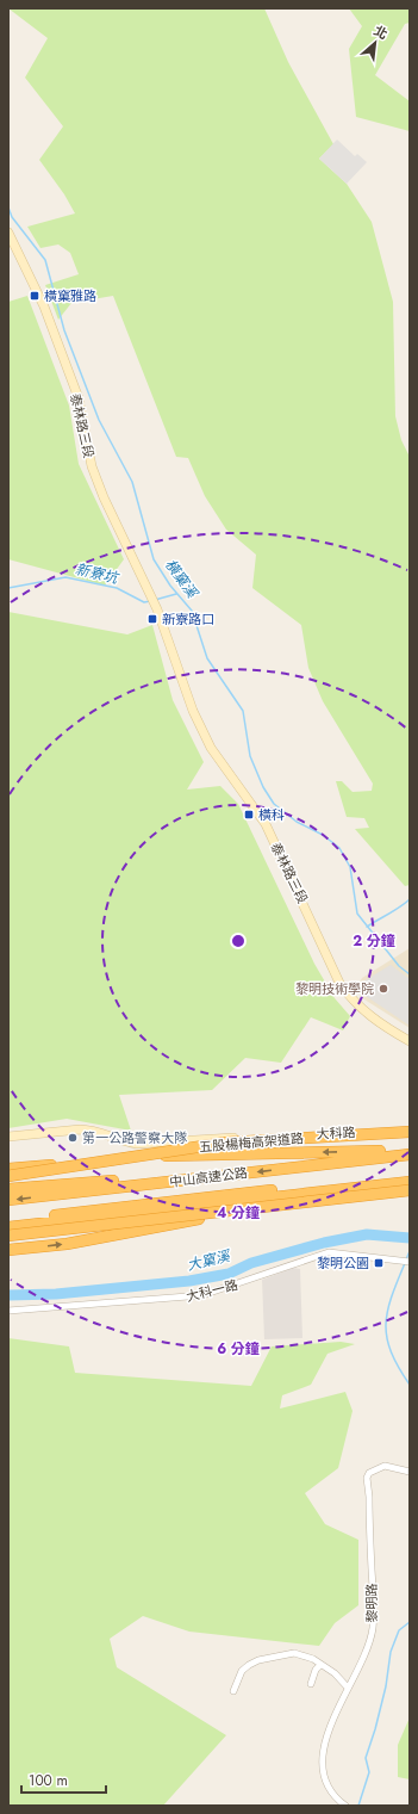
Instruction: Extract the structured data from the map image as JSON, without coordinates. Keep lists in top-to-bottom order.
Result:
{
  "streets": {
    "highway": ["五股楊梅高架道路", "中山高速公路"],
    "main road": ["泰林路三段", "大科路"],
    "street": ["大科一路", "黎明路"]
  },
  "crossings": [
    ["大科路", "五股楊梅高架道路"]
  ],
  "water": ["新寮坑", "橫窠溪", "大窠溪"],
  "places": {
    "transit": [
      "橫窠雅路",
      "新寮路口",
      "橫科",
      "黎明公園"
    ],
    "other": ["黎明技術學院", "第一公路警察大隊"]
  },
  "scale_bar": "100 m",
  "north": "top right",
  "rings": ["2 分鐘", "4 分鐘", "6 分鐘"]
}
